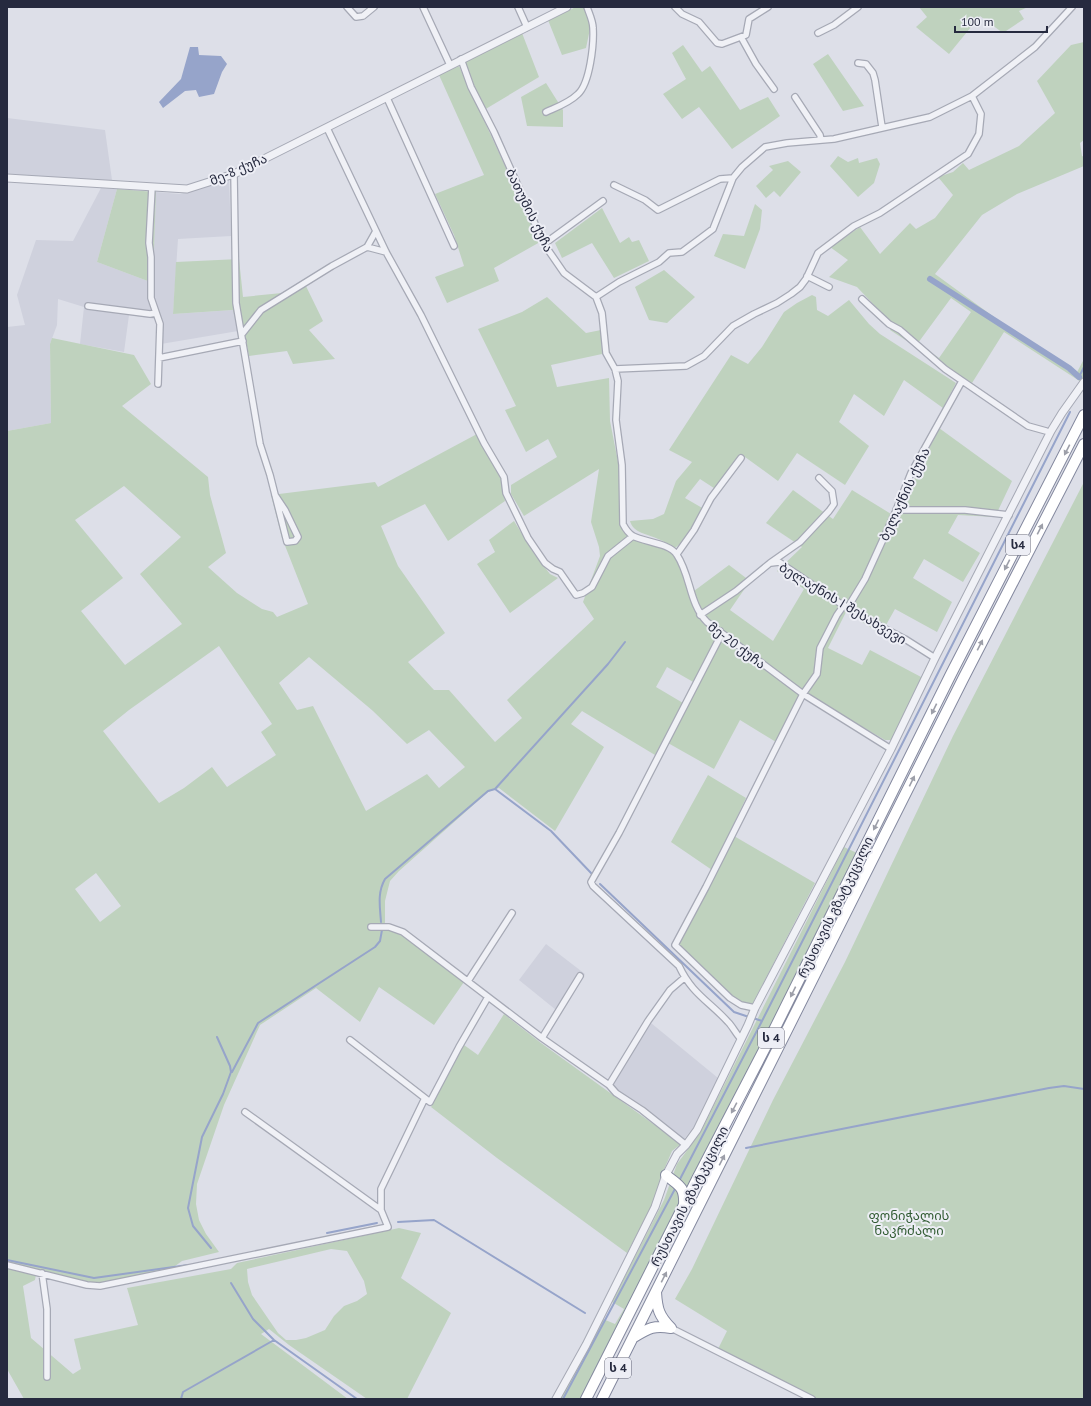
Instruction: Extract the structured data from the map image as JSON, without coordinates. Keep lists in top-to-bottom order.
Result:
{
  "streets": {
    "highway": ["ს4", "რუსთავის გზატკეცილი", "ს 4"],
    "street": [
      "მე-8 ქუჩა",
      "ბათუმის ქუჩა",
      "ბელაქნის ქუჩა",
      "ბელაქნის I შესახვევი",
      "მე-20 ქუჩა"
    ]
  },
  "crossings": [
    ["მე-8 ქუჩა", "ბათუმის ქუჩა"],
    ["ბელაქნის ქუჩა", "ბელაქნის I შესახვევი"],
    ["ბელაქნის ქუჩა", "მე-20 ქუჩა"]
  ],
  "parks": ["ფონიჭალის ნაკრძალი"],
  "scale_bar": "100 m"
}
